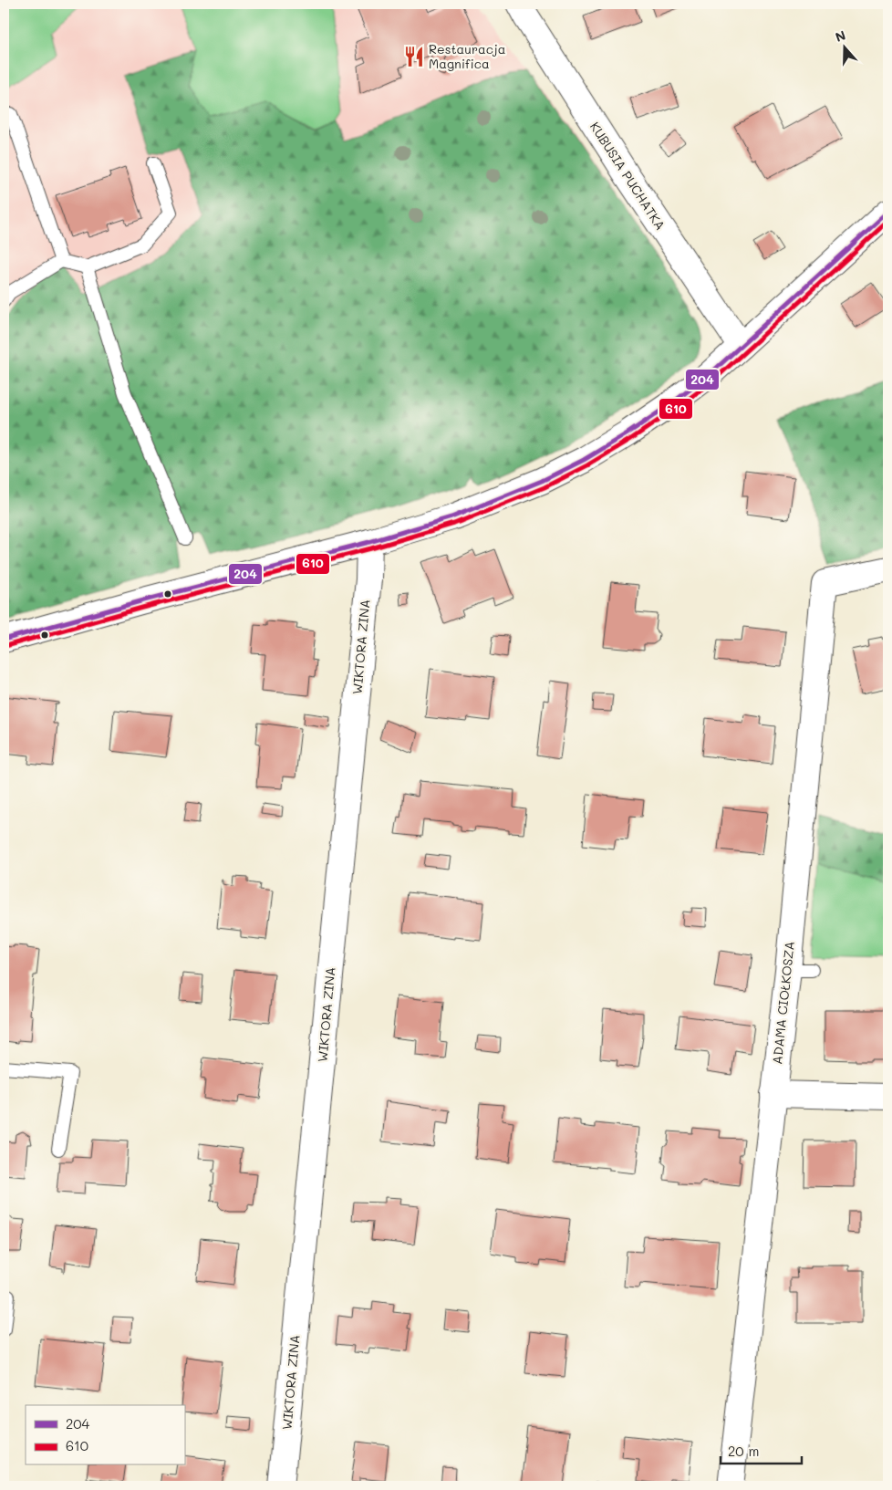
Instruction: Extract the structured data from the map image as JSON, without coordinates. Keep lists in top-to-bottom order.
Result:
{
  "streets": {
    "street": ["KUBUSIA PUCHATKA", "WIKTORA ZINA", "ADAMA CIOŁKOSZA"]
  },
  "places": {
    "restaurant": ["Restauracja Magnifica"]
  },
  "lines": ["transit line 204", "transit line 610"],
  "legend": ["204", "610"],
  "scale_bar": "20 m",
  "north": "top"
}
